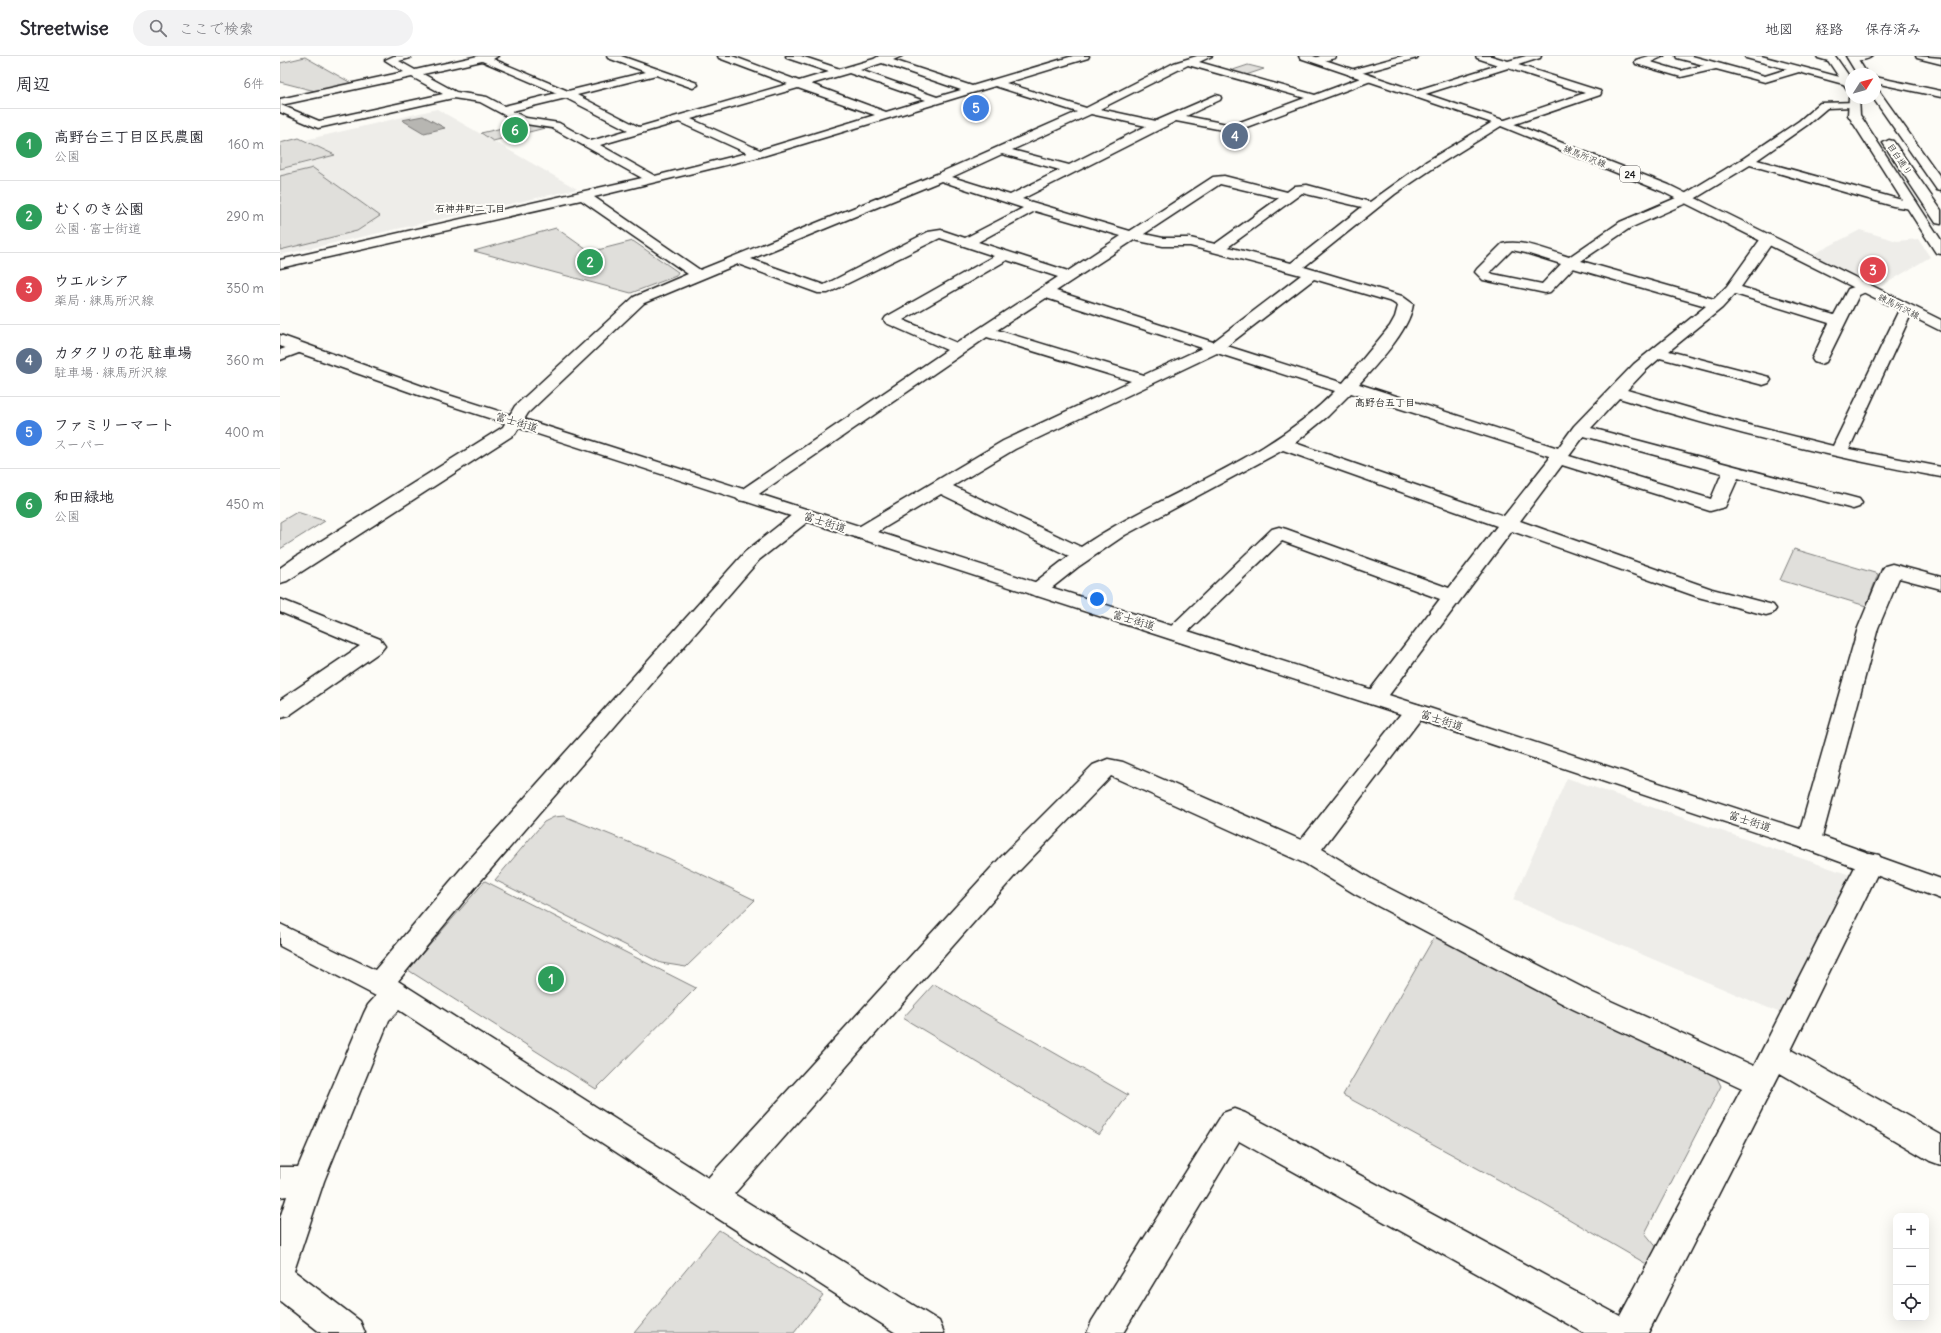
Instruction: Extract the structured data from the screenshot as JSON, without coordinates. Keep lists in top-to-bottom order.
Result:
{
  "streets": {
    "street": [
      "練馬所沢線",
      "目白通り",
      "24",
      "富士街道"
    ]
  },
  "districts": ["石神井町二丁目", "高野台五丁目"],
  "north": "top right",
  "page": {
    "header": "Streetwise",
    "search": "ここで検索",
    "nav": ["地図", "経路", "保存済み"],
    "heading": ["周辺", "6件"],
    "pins": [
      "5",
      "6",
      "4",
      "2",
      "3",
      "1"
    ],
    "list": [
      {
        "mark": "1",
        "name": "高野台三丁目区民農園",
        "note": "公園",
        "value": "160 m"
      },
      {
        "mark": "2",
        "name": "むくのき公園",
        "note": "公園 · 富士街道",
        "value": "290 m"
      },
      {
        "mark": "3",
        "name": "ウエルシア",
        "note": "薬局 · 練馬所沢線",
        "value": "350 m"
      },
      {
        "mark": "4",
        "name": "カタクリの花 駐車場",
        "note": "駐車場 · 練馬所沢線",
        "value": "360 m"
      },
      {
        "mark": "5",
        "name": "ファミリーマート",
        "note": "スーパー",
        "value": "400 m"
      },
      {
        "mark": "6",
        "name": "和田緑地",
        "note": "公園",
        "value": "450 m"
      }
    ],
    "map_buttons": ["+", "−"]
  }
}
